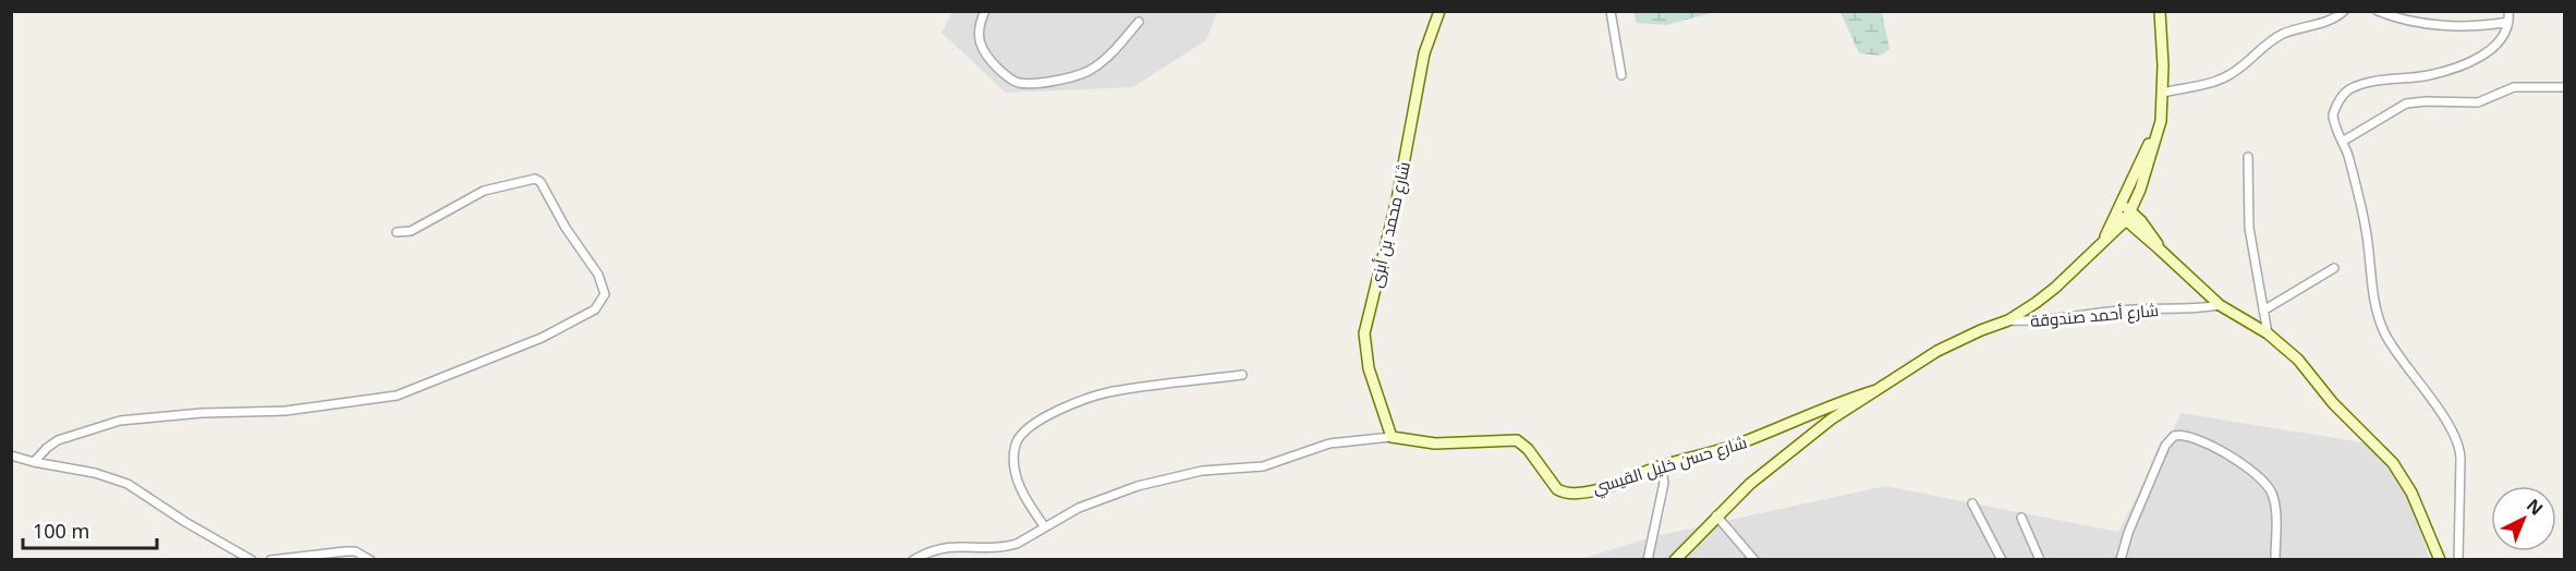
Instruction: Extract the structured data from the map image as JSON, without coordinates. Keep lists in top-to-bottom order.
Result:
{
  "streets": {
    "main road": ["شارع محمد بن أبزى", "شارع حسن خليل القيسي"],
    "street": ["شارع أحمد صندوقة"]
  },
  "crossings": [
    ["شارع محمد بن أبزى", "شارع حسن خليل القيسي"],
    ["شارع أحمد صندوقة", "شارع حسن خليل القيسي"]
  ],
  "scale_bar": "100 m",
  "north": "top right"
}
